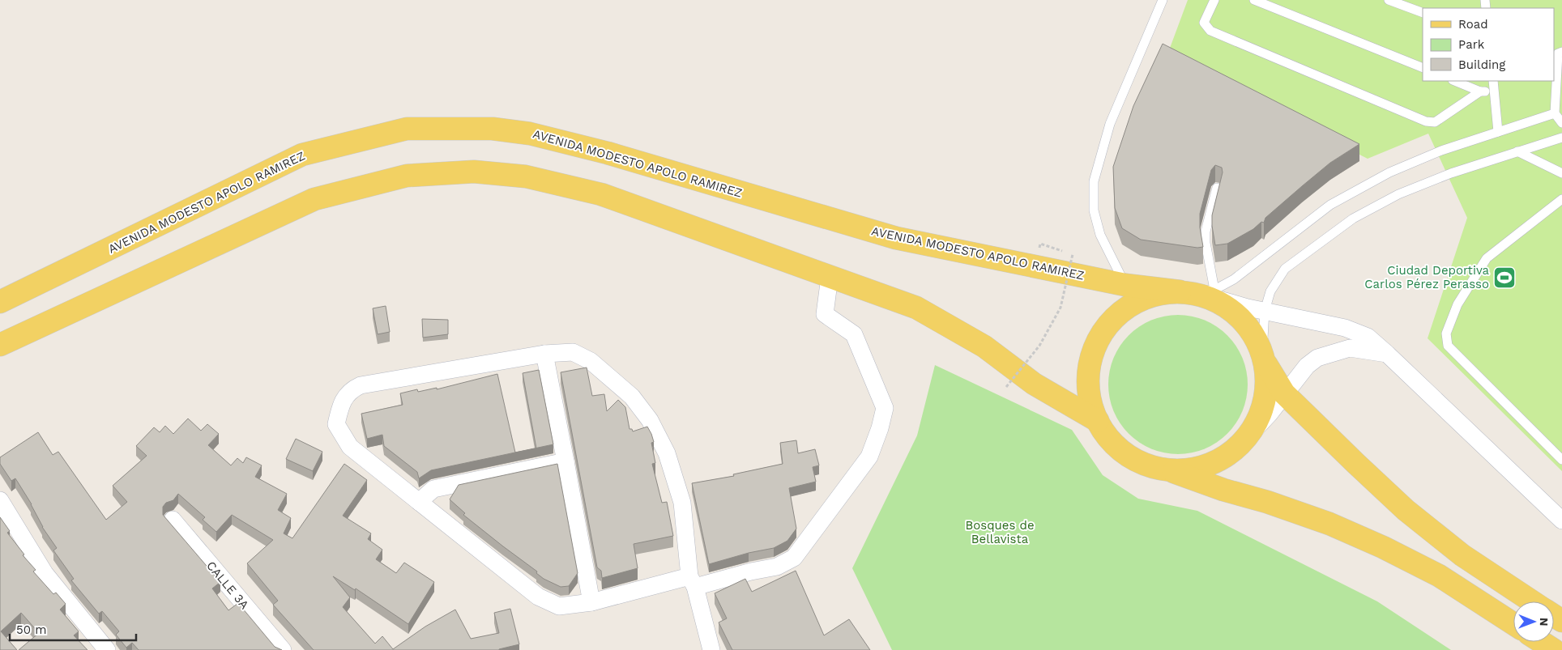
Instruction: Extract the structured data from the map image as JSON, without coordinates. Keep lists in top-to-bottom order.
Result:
{
  "streets": {
    "main road": ["AVENIDA MODESTO APOLO RAMIREZ"],
    "street": ["CALLE 3A"]
  },
  "parks": ["Bosques de Bellavista"],
  "places": {
    "sports": ["Ciudad Deportiva Carlos Pérez Perasso"]
  },
  "legend": ["Road", "Park", "Building"],
  "scale_bar": "50 m",
  "north": "right"
}
